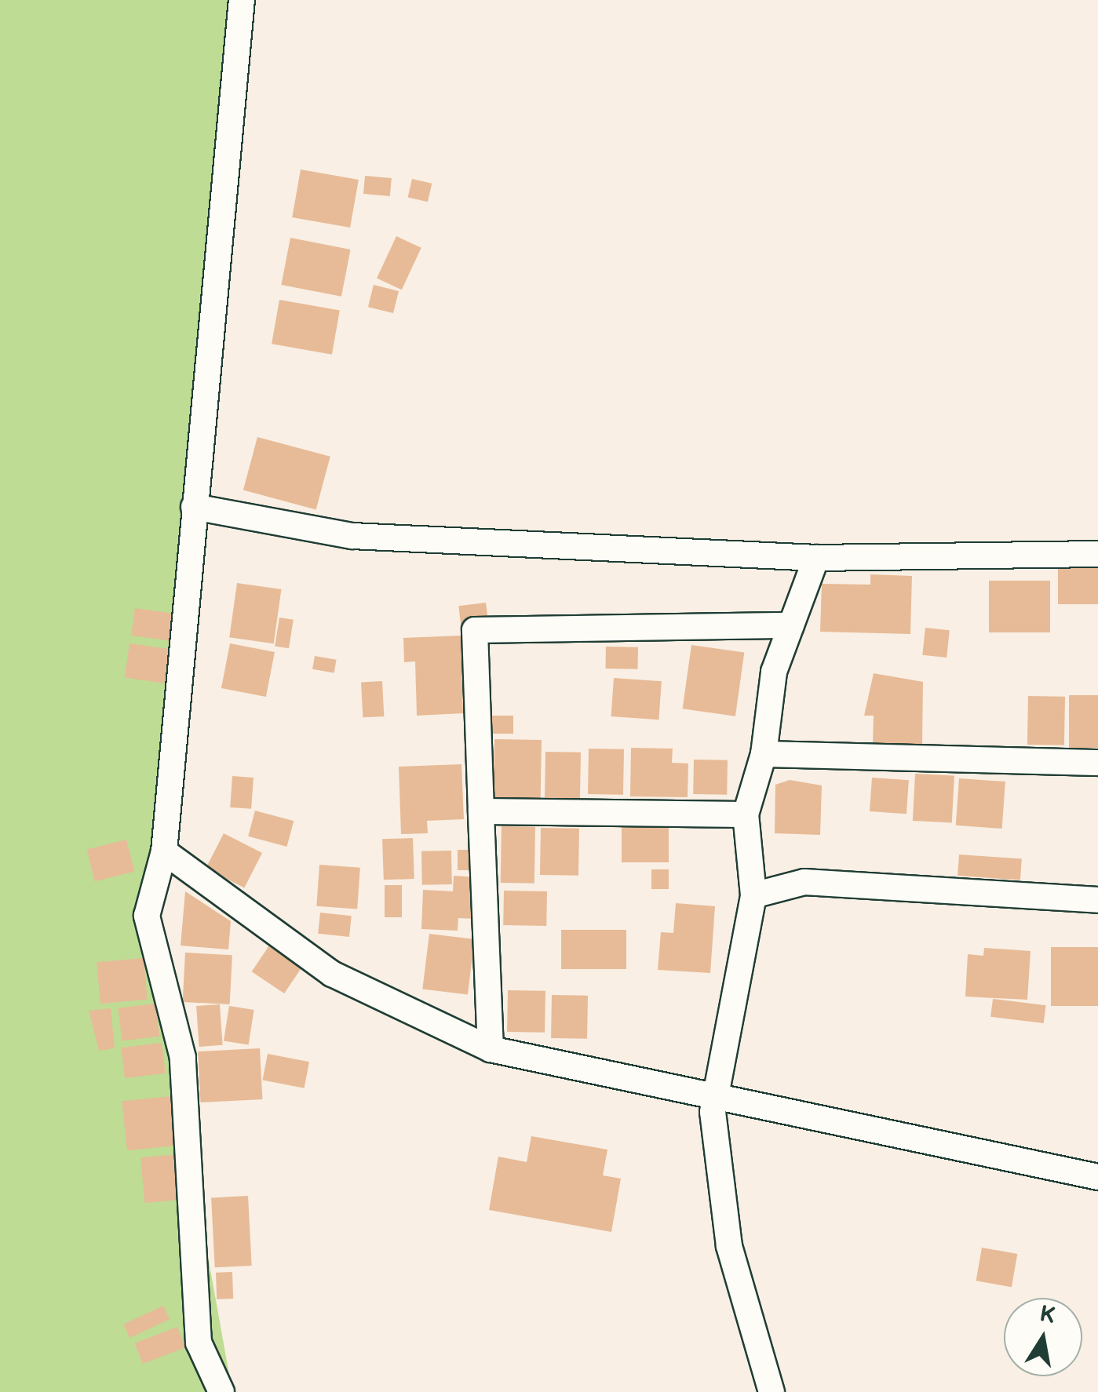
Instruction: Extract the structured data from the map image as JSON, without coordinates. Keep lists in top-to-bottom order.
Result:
{
  "north": "top"
}
